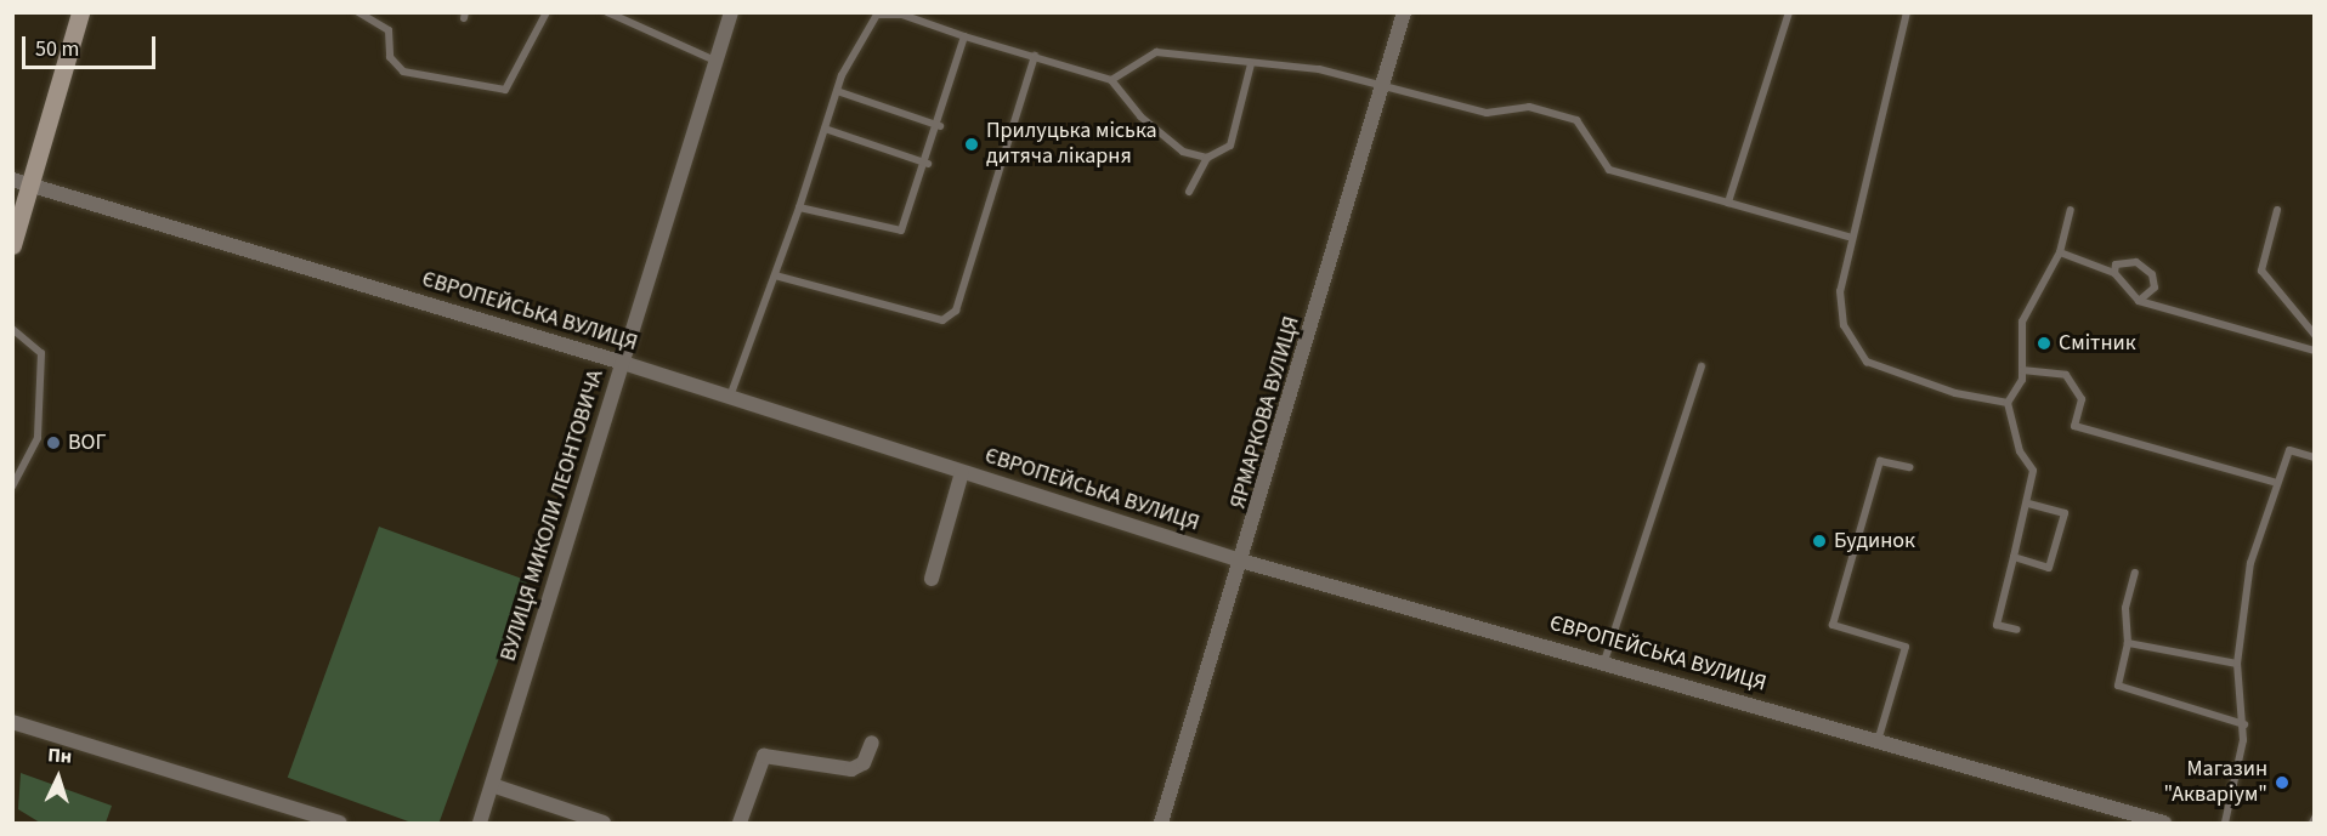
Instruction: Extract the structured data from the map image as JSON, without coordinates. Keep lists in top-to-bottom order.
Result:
{
  "streets": {
    "street": ["ЄВРОПЕЙСЬКА ВУЛИЦЯ", "ЯРМАРКОВА ВУЛИЦЯ", "ВУЛИЦЯ МИКОЛИ ЛЕОНТОВИЧА"]
  },
  "crossings": [
    ["ЄВРОПЕЙСЬКА ВУЛИЦЯ", "ЯРМАРКОВА ВУЛИЦЯ"],
    ["ЄВРОПЕЙСЬКА ВУЛИЦЯ", "ВУЛИЦЯ МИКОЛИ ЛЕОНТОВИЧА"]
  ],
  "places": [
    "Прилуцька міська дитяча лікарня",
    "Смітник",
    "ВОГ",
    "Будинок",
    "Магазин \"Акваріум\""
  ],
  "scale_bar": "50 m",
  "north": "top"
}
